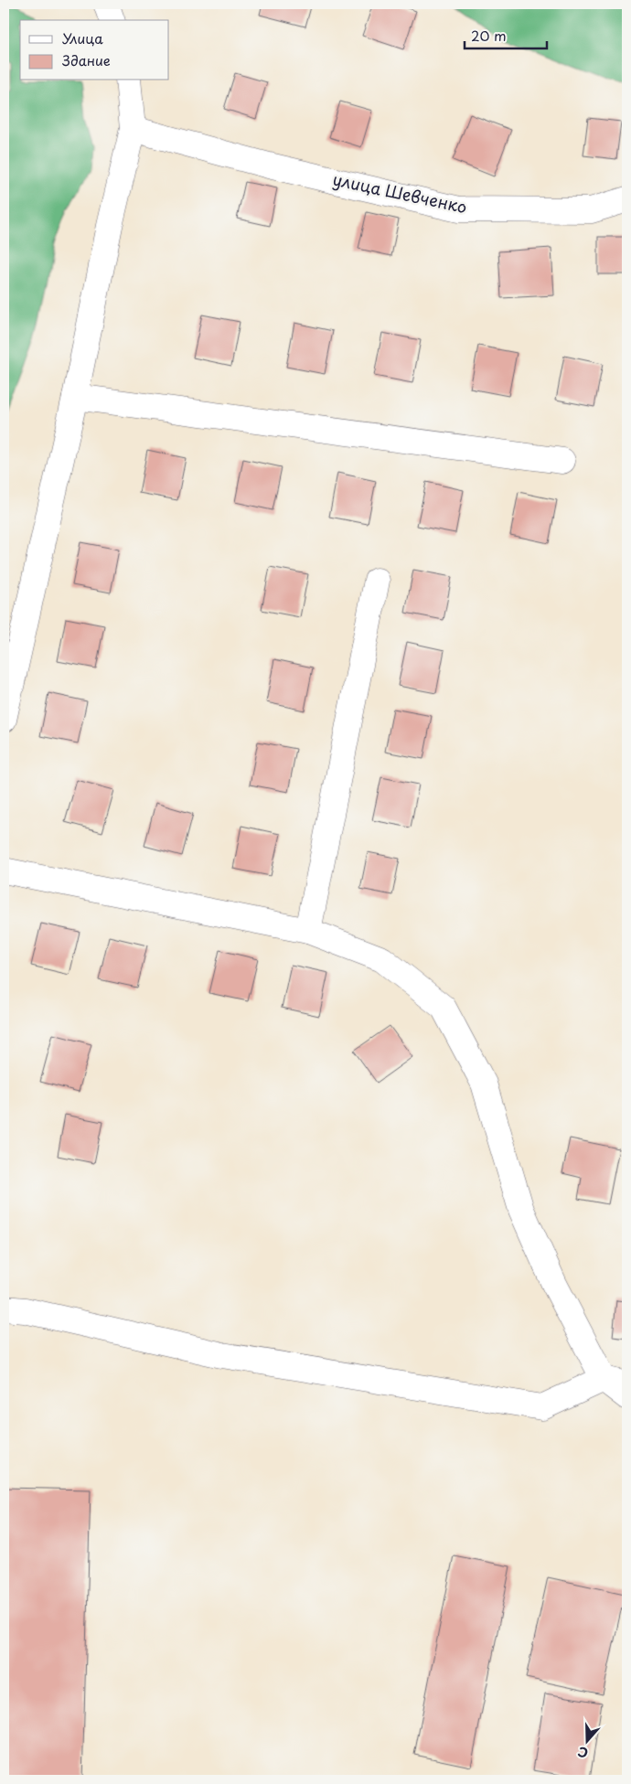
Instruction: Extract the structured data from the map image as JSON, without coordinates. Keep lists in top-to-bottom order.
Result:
{
  "streets": {
    "street": ["улица Шевченко"]
  },
  "legend": ["Улица", "Здание"],
  "scale_bar": "20 m",
  "north": "bottom"
}
